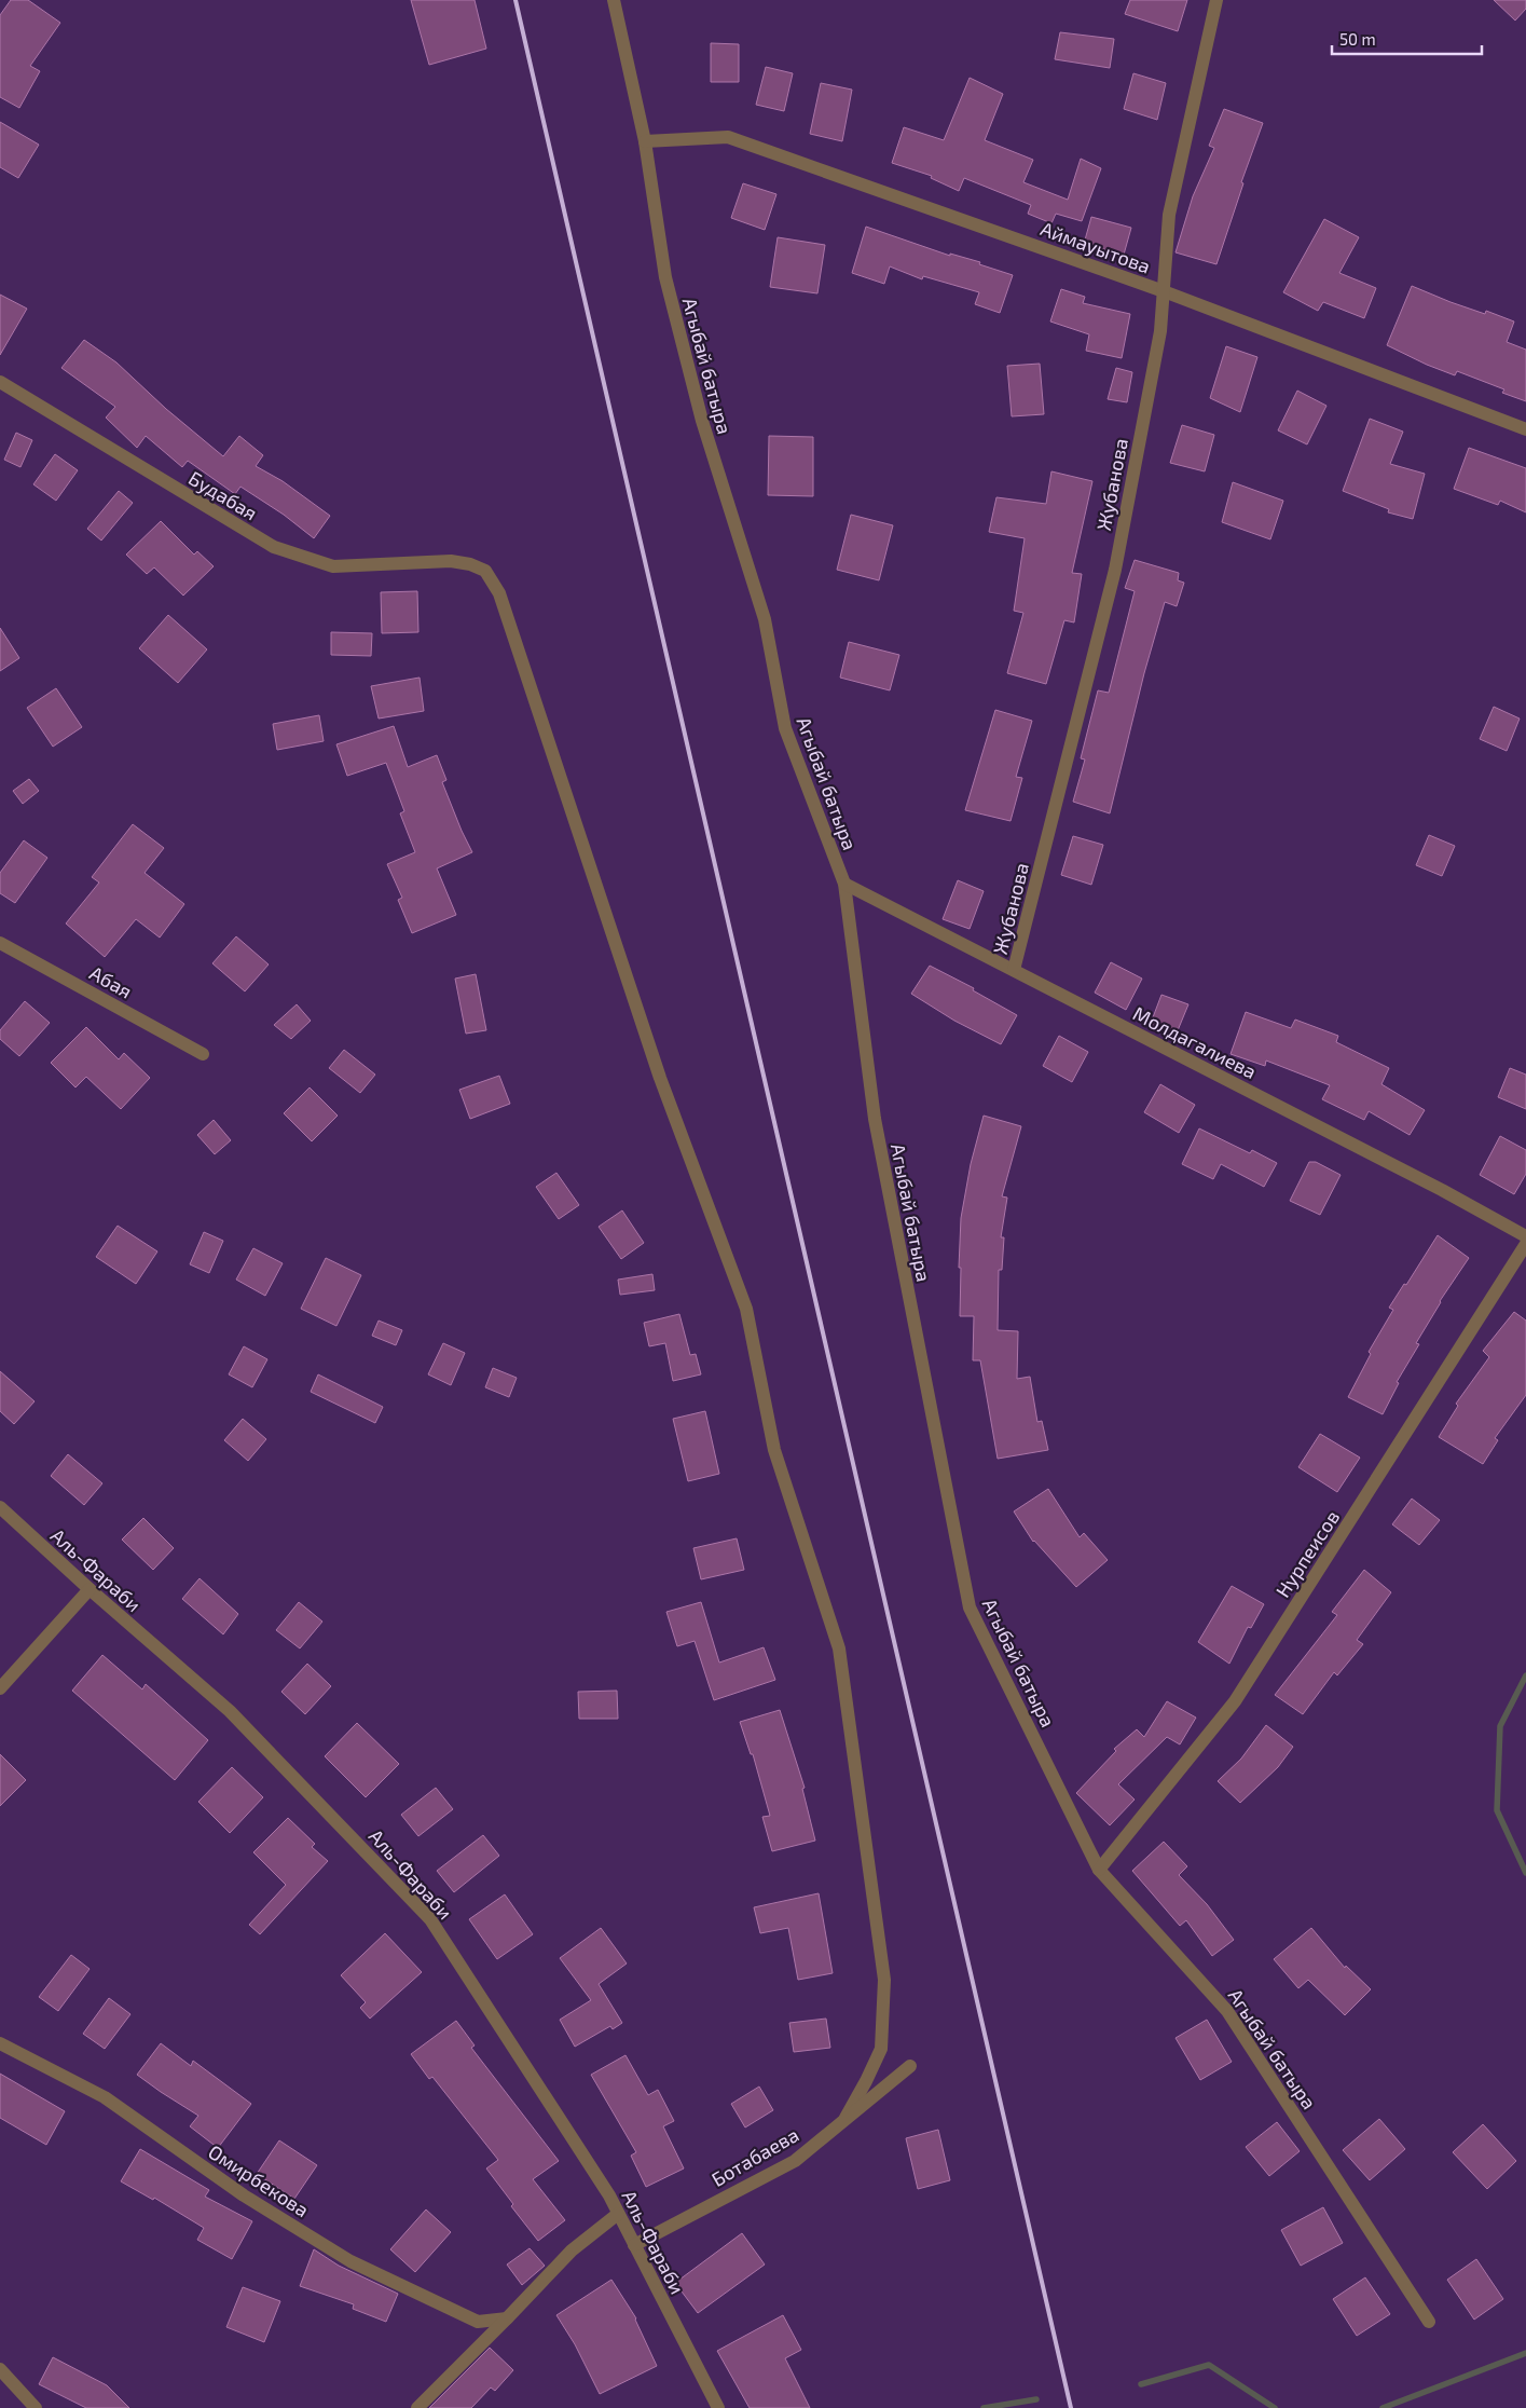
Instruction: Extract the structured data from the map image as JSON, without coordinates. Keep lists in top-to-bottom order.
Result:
{
  "streets": {
    "street": [
      "Аймауытова",
      "Агыбай батыра",
      "Жубанова",
      "Будабая",
      "Абая",
      "Молдагалиева",
      "Нурпеисов",
      "Аль-Фараби",
      "Ботабаева",
      "Омирбекова"
    ]
  },
  "crossings": [
    ["Аймауытова", "Агыбай батыра"],
    ["Аймауытова", "Жубанова"],
    ["Агыбай батыра", "Молдагалиева"],
    ["Агыбай батыра", "Нурпеисов"],
    ["Жубанова", "Молдагалиева"],
    ["Будабая", "Ботабаева"],
    ["Аль-Фараби", "Ботабаева"]
  ],
  "scale_bar": "50 m"
}
